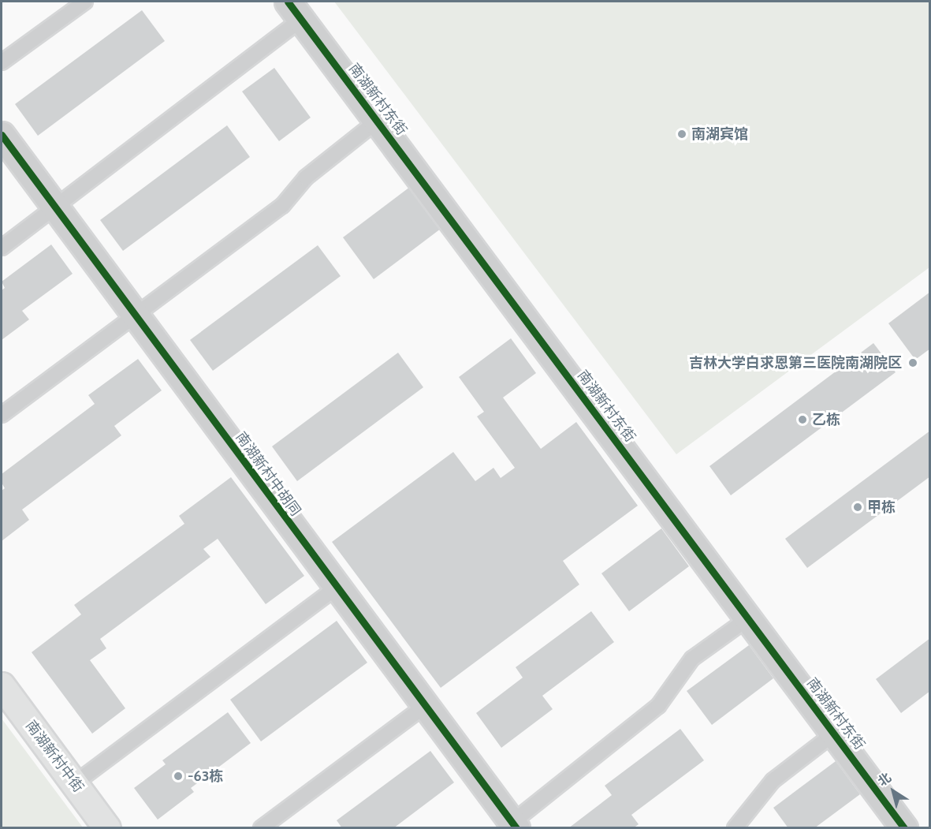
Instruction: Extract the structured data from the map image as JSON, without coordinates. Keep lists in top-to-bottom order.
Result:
{
  "streets": {
    "street": ["南湖新村东街", "南湖新村中胡同", "南湖新村中街"]
  },
  "places": [
    "南湖宾馆",
    "吉林大学白求恩第三医院南湖院区",
    "乙栋",
    "甲栋",
    "-63栋"
  ],
  "north": "top left"
}
